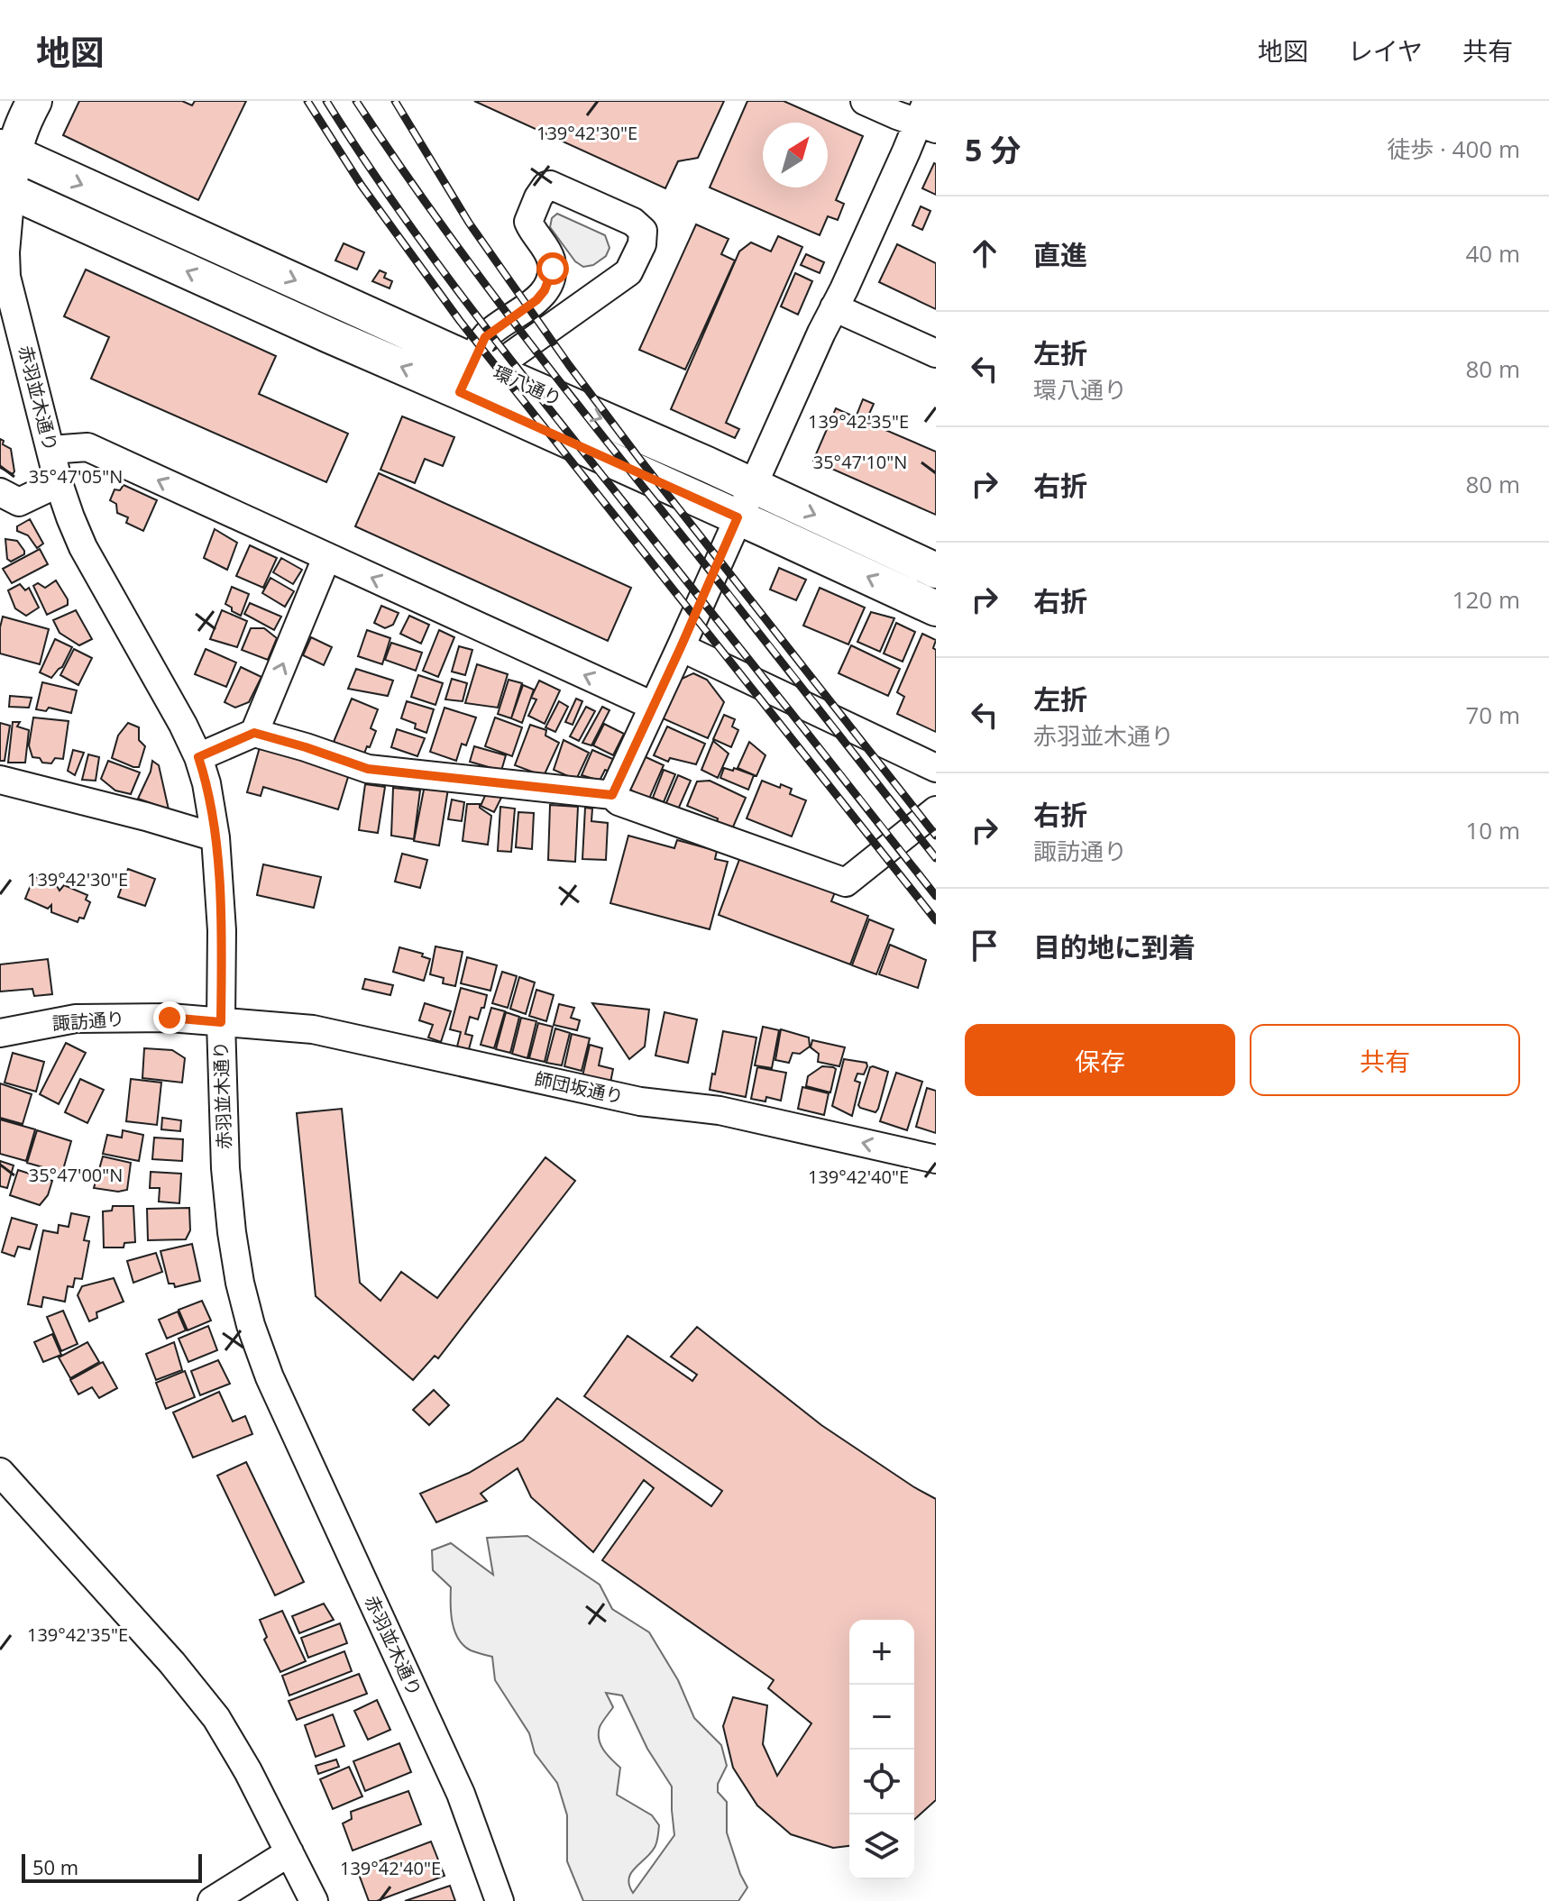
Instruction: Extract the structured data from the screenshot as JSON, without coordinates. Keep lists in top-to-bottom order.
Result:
{
  "streets": {
    "main road": ["環八通り"],
    "street": ["赤羽並木通り", "諏訪通り", "師団坂通り"]
  },
  "crossings": [
    ["環八通り", "赤羽並木通り"],
    ["赤羽並木通り", "諏訪通り"],
    ["赤羽並木通り", "師団坂通り"],
    ["諏訪通り", "師団坂通り"]
  ],
  "one_way": ["師団坂通り"],
  "scale_bar": "50 m",
  "north": "top right",
  "page": {
    "header": "地図",
    "nav": ["地図", "レイヤ", "共有"],
    "heading": ["5 分", "徒歩 · 400 m"],
    "list": [
      ["直進", "40 m"],
      ["左折", "環八通り", "80 m"],
      ["右折", "80 m"],
      ["右折", "120 m"],
      ["左折", "赤羽並木通り", "70 m"],
      ["右折", "諏訪通り", "10 m"],
      "目的地に到着"
    ],
    "buttons": ["保存", "共有"],
    "map_buttons": ["+", "−"],
    "scale": "50 m"
  },
  "coordinates": [
    "139°42'30\"E",
    "139°42'35\"E",
    "35°47'10\"N",
    "35°47'05\"N",
    "35°47'00\"N",
    "139°42'40\"E"
  ]
}
